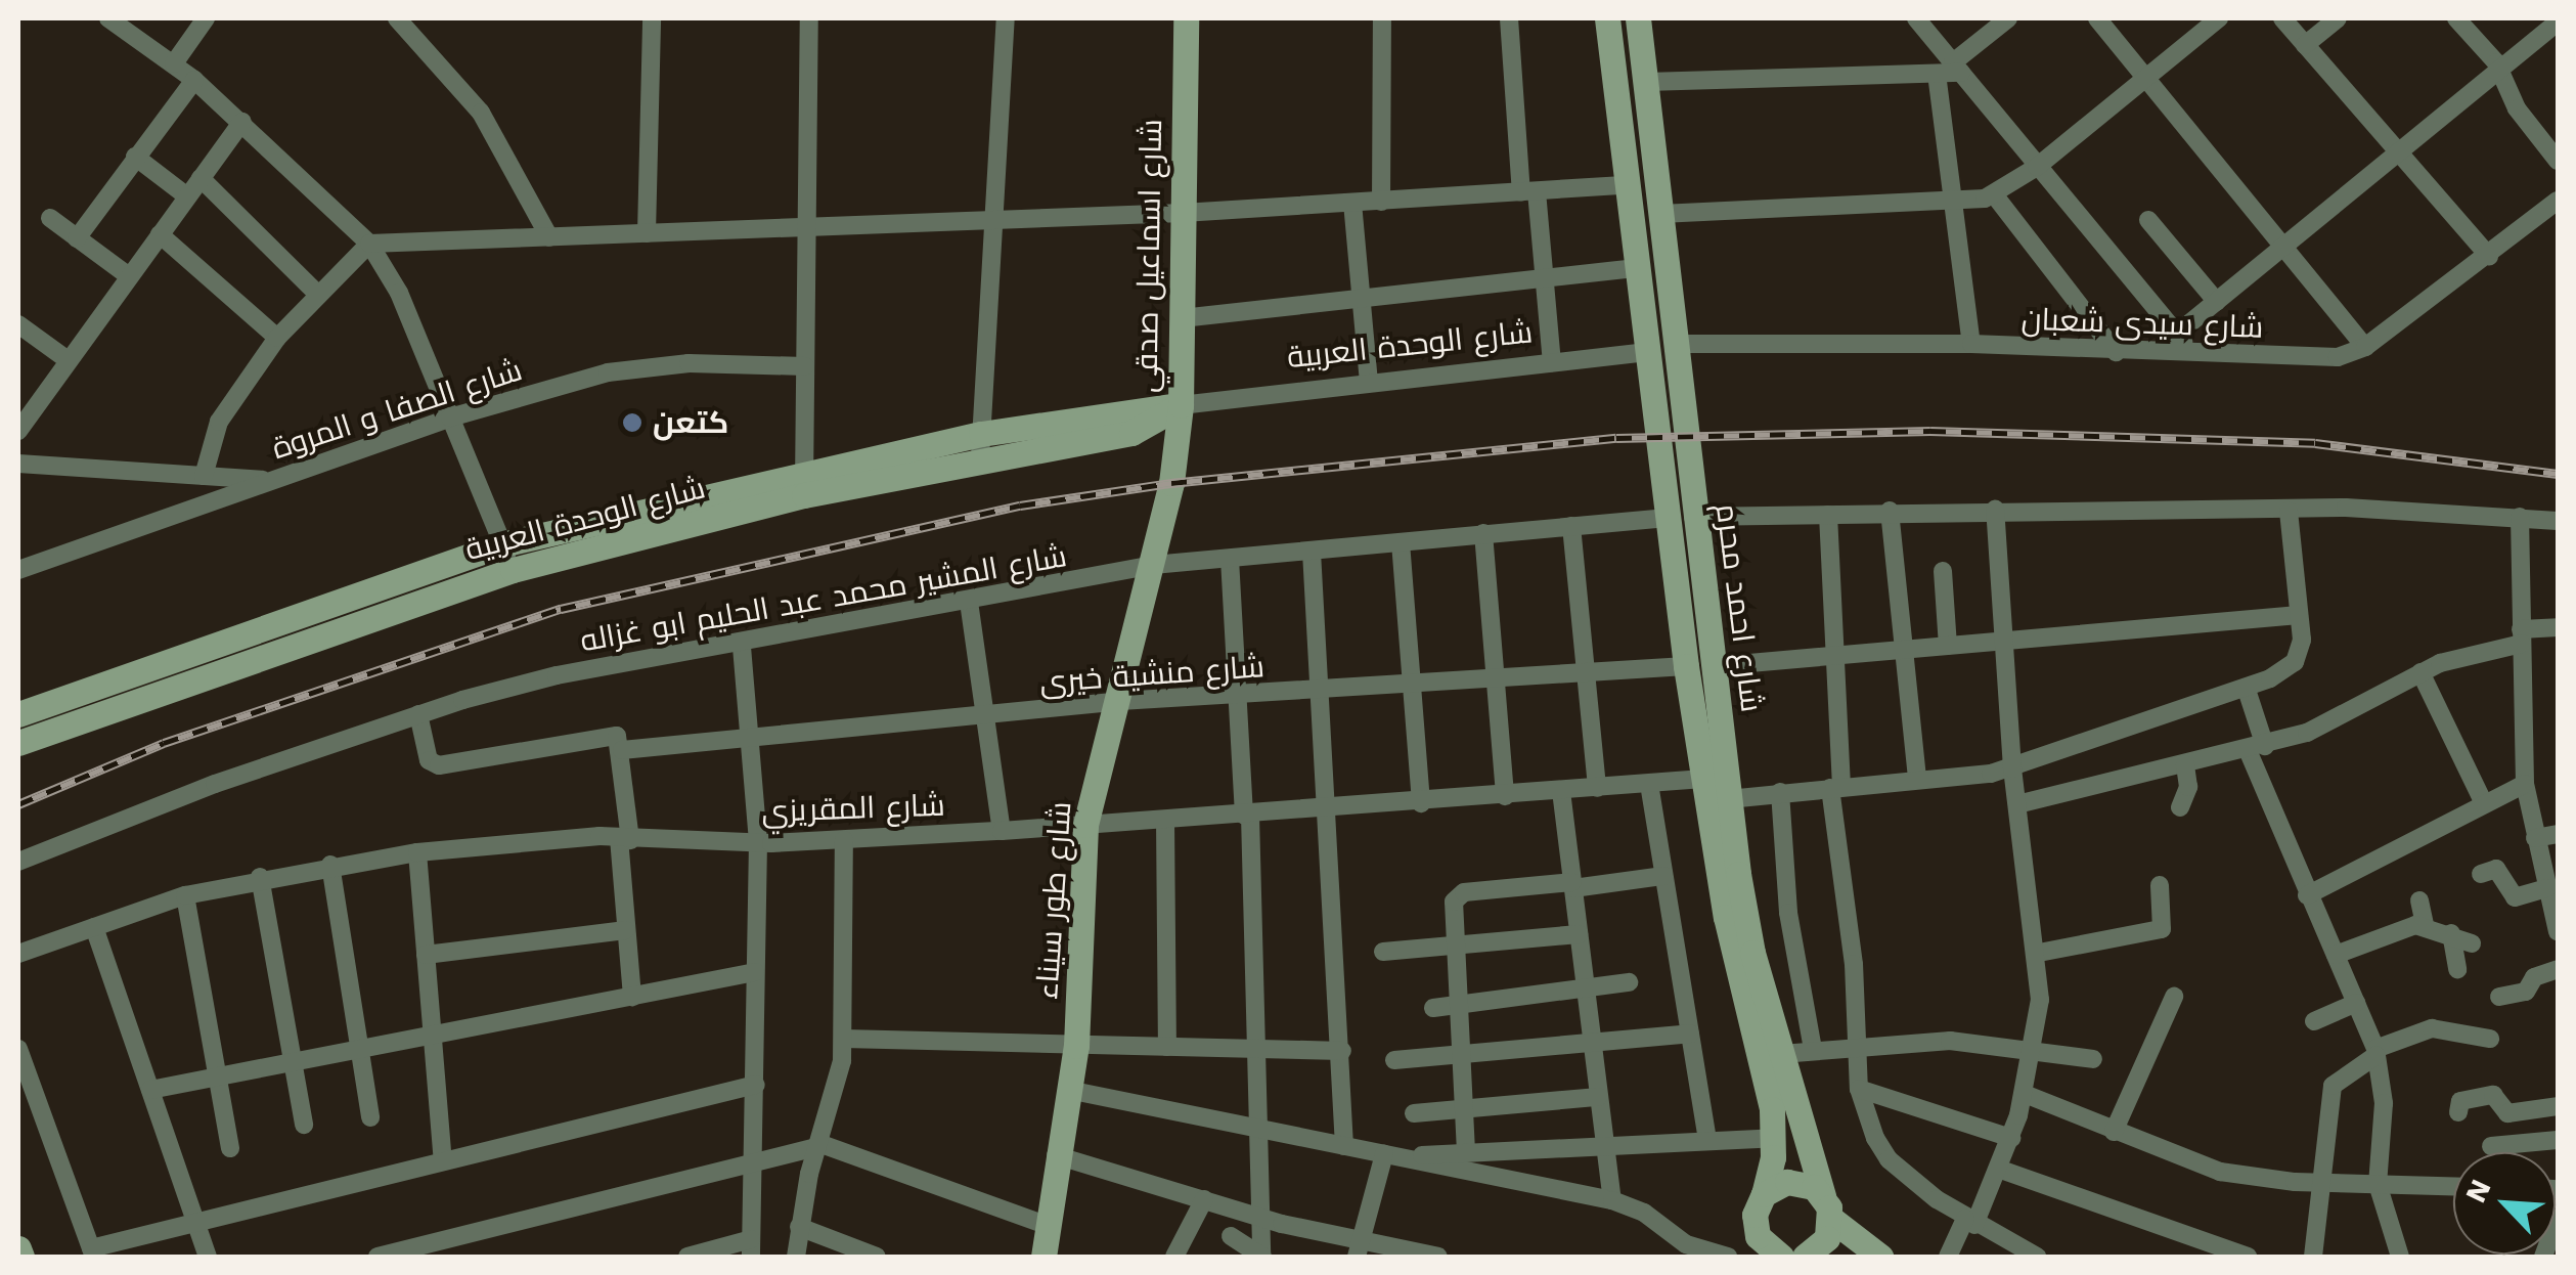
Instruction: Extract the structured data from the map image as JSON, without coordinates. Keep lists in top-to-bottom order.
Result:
{
  "streets": {
    "street": [
      "شارع اسماعيل صدقي",
      "شارع سيدى شعبان",
      "شارع الوحدة العربية",
      "شارع الصفا و المروة",
      "شارع المشير محمد عبد الحليم ابو غزاله",
      "شارع احمد محرم",
      "شارع منشية خيرى",
      "شارع المقريزي",
      "شارع طور سيناء"
    ]
  },
  "crossings": [
    ["شارع اسماعيل صدقي", "شارع الوحدة العربية"],
    ["شارع اسماعيل صدقي", "شارع طور سيناء"],
    ["شارع سيدى شعبان", "شارع احمد محرم"],
    ["شارع الوحدة العربية", "شارع احمد محرم"],
    ["شارع المشير محمد عبد الحليم ابو غزاله", "شارع احمد محرم"],
    ["شارع المشير محمد عبد الحليم ابو غزاله", "شارع طور سيناء"],
    ["شارع احمد محرم", "شارع منشية خيرى"],
    ["شارع احمد محرم", "شارع المقريزي"],
    ["شارع منشية خيرى", "شارع طور سيناء"],
    ["شارع المقريزي", "شارع طور سيناء"]
  ],
  "places": ["كتعن"],
  "north": "top left"
}
